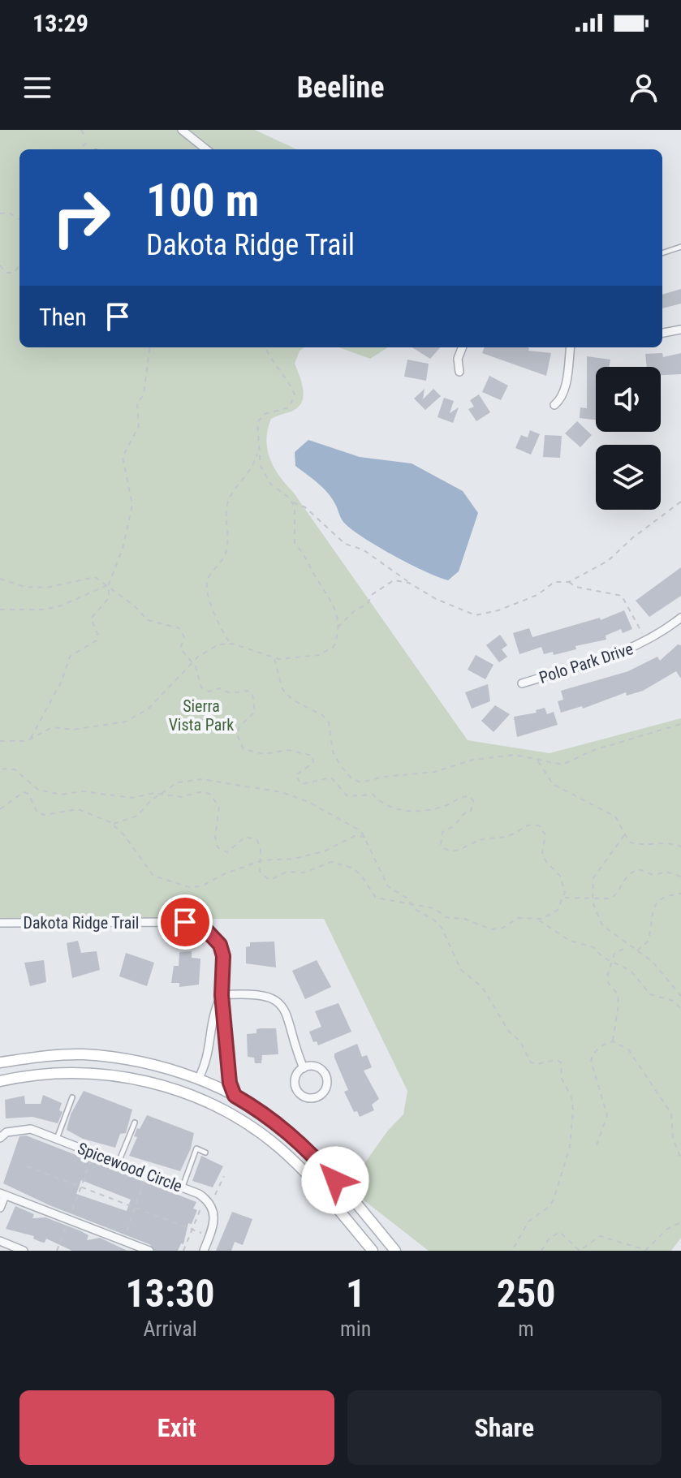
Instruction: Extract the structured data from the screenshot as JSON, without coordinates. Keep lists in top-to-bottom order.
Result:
{
  "streets": {
    "street": ["Polo Park Drive", "Dakota Ridge Trail", "Spicewood Circle"]
  },
  "parks": ["Sierra Vista Park"],
  "page": {
    "status": "13:29",
    "header": "Beeline",
    "turn": ["100 m", "Dakota Ridge Trail"],
    "then": "Then",
    "eta": [
      "13:30",
      "Arrival",
      "1",
      "min",
      "250",
      "m"
    ],
    "buttons": ["Exit", "Share"]
  }
}
